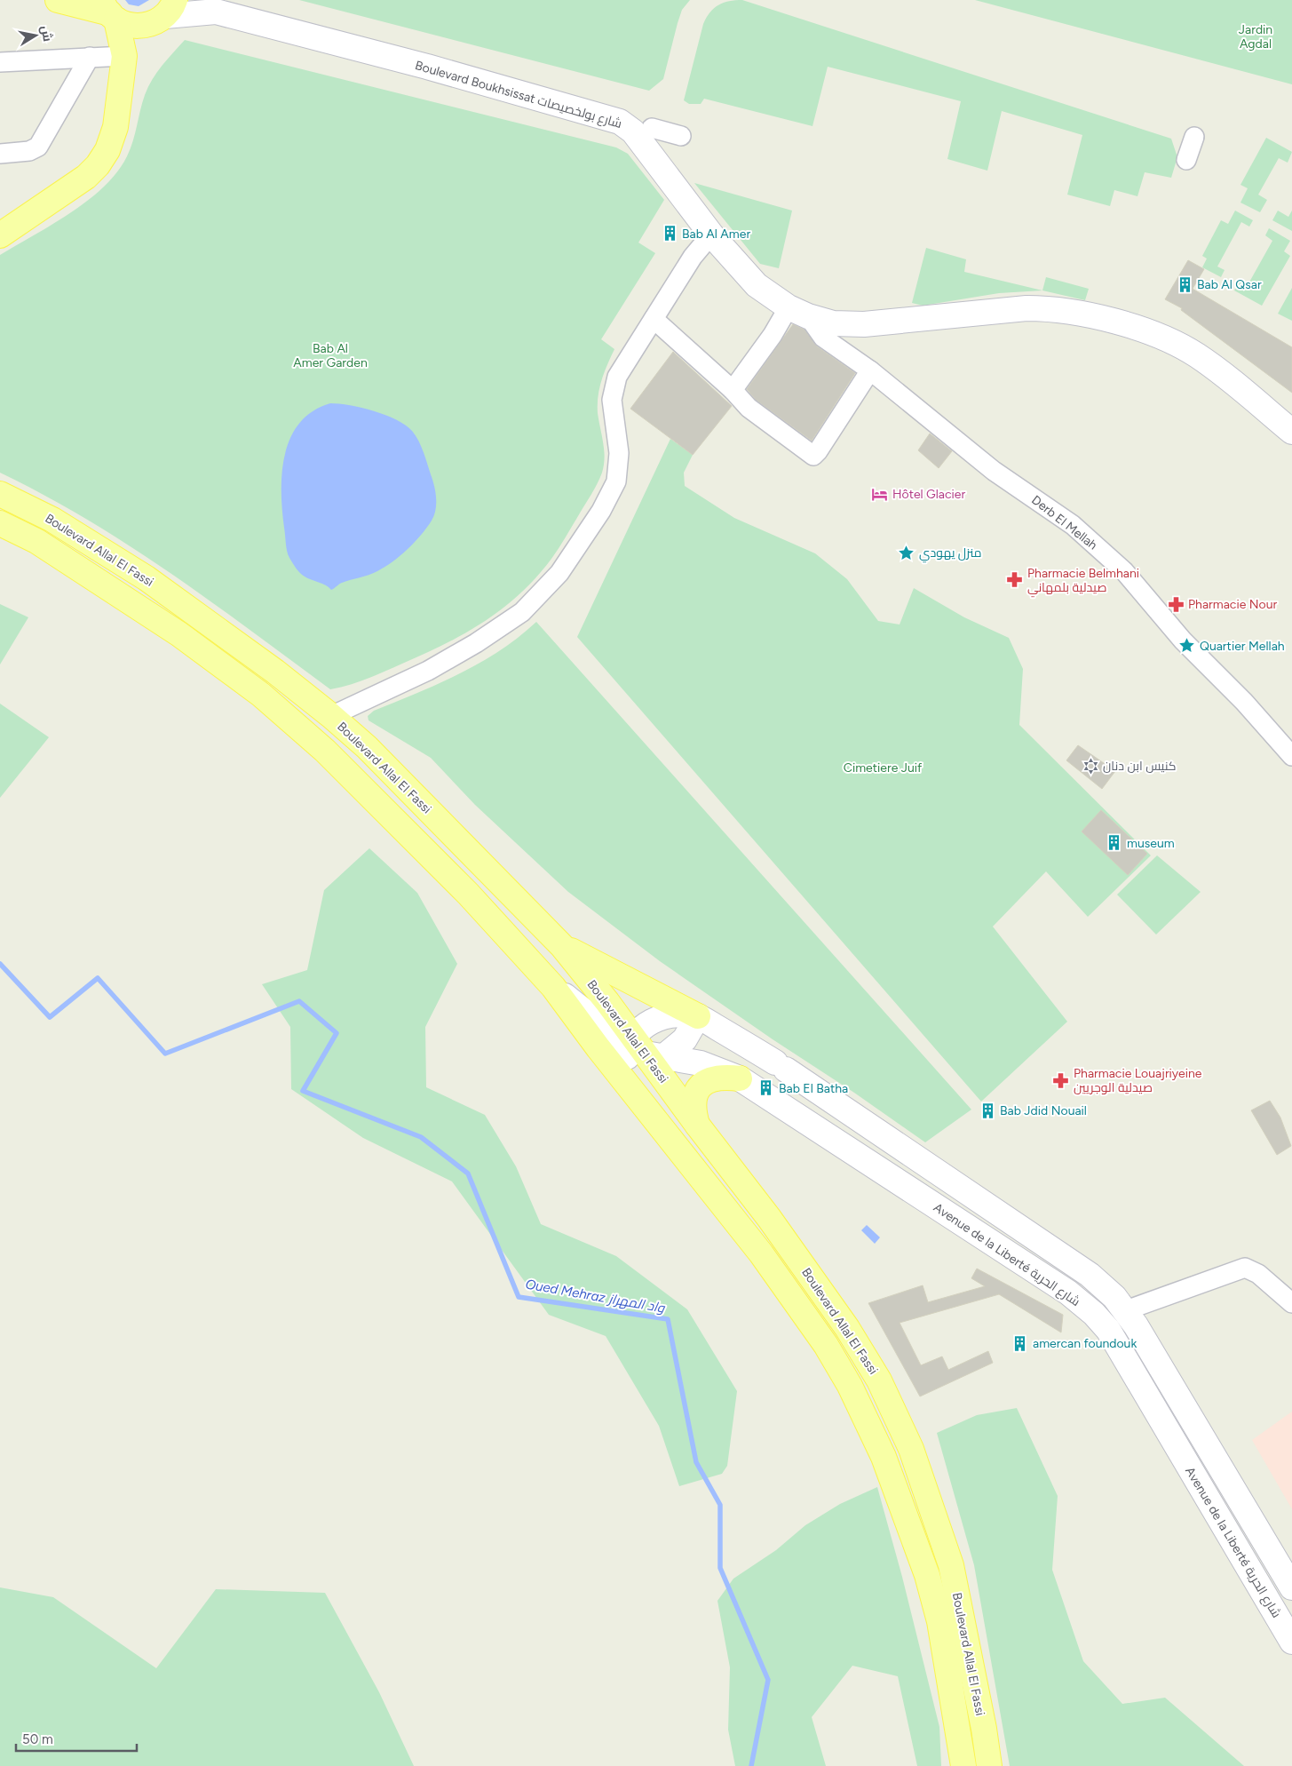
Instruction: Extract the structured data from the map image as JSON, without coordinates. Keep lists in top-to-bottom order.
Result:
{
  "streets": {
    "main road": ["Boulevard Boukhsissat شارع بولخصيصات", "Boulevard Allal El Fassi", "Avenue de la Liberté شارع الحرية"],
    "street": ["Derb El Mellah"]
  },
  "crossings": [
    ["Boulevard Boukhsissat شارع بولخصيصات", "Derb El Mellah"],
    ["Boulevard Allal El Fassi", "Avenue de la Liberté شارع الحرية"]
  ],
  "water": ["Oued Mehraz واد المهراز"],
  "parks": ["Jardin Agdal", "Bab Al Amer Garden", "Cimetiere Juif"],
  "places": {
    "building": [
      "Bab Al Amer",
      "Bab Al Qsar",
      "museum",
      "Bab El Batha",
      "Bab Jdid Nouail",
      "amercan foundouk"
    ],
    "hotel": ["Hôtel Glacier"],
    "place": ["منزل يهودي", "Quartier Mellah"],
    "pharmacy": ["Pharmacie Belmhani صيدلية بلمهاني", "Pharmacie Nour", "Pharmacie Louajriyeine صيدلية الوجريين"],
    "synagogue": ["كنيس ابن دنان"]
  },
  "scale_bar": "50 m",
  "north": "right"
}
